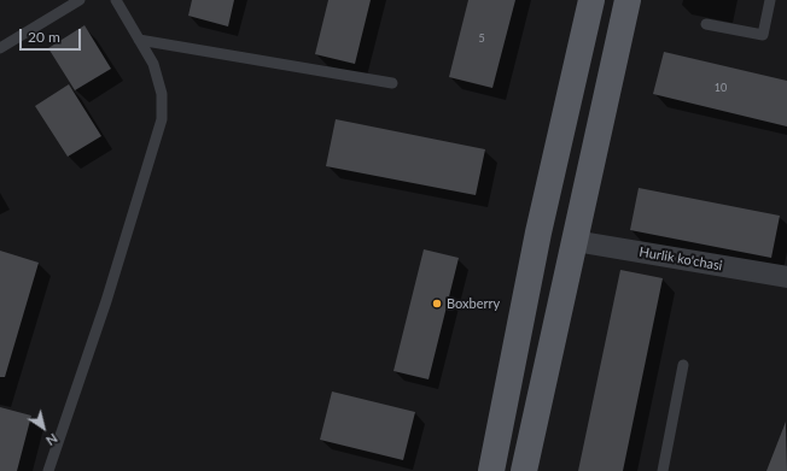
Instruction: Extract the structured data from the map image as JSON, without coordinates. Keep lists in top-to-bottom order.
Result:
{
  "streets": {
    "street": ["Hurlik ko'chasi"]
  },
  "places": ["Boxberry"],
  "house_numbers": ["5", "10"],
  "scale_bar": "20 m",
  "north": "bottom right"
}
